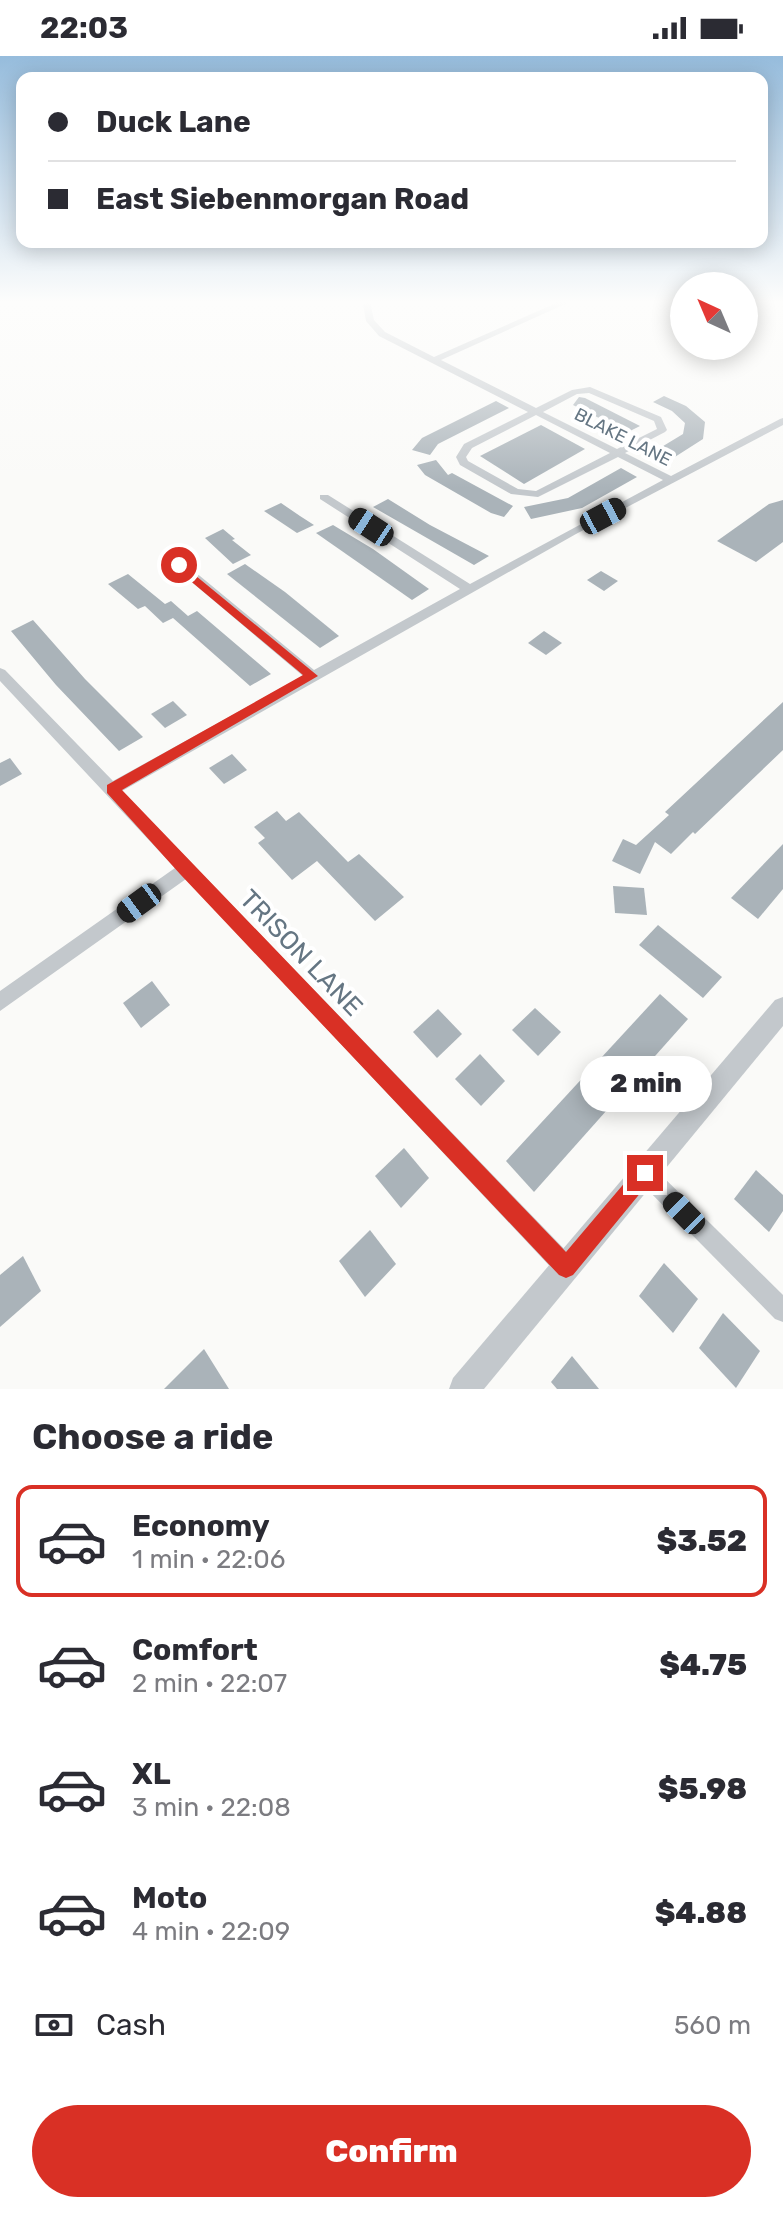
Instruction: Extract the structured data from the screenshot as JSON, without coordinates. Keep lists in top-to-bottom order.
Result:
{
  "streets": {
    "street": ["BLAKE LANE", "TRISON LANE"]
  },
  "north": "top left",
  "page": {
    "status": "22:03",
    "banner": ["Duck Lane", "East Siebenmorgan Road"],
    "bubble": "2 min",
    "heading": "Choose a ride",
    "list": [
      {
        "name": "Economy",
        "note": "1 min · 22:06",
        "value": "$3.52"
      },
      {
        "name": "Comfort",
        "note": "2 min · 22:07",
        "value": "$4.75"
      },
      {
        "name": "XL",
        "note": "3 min · 22:08",
        "value": "$5.98"
      },
      {
        "name": "Moto",
        "note": "4 min · 22:09",
        "value": "$4.88"
      }
    ],
    "pay": ["Cash", "560 m"],
    "buttons": "Confirm"
  }
}
